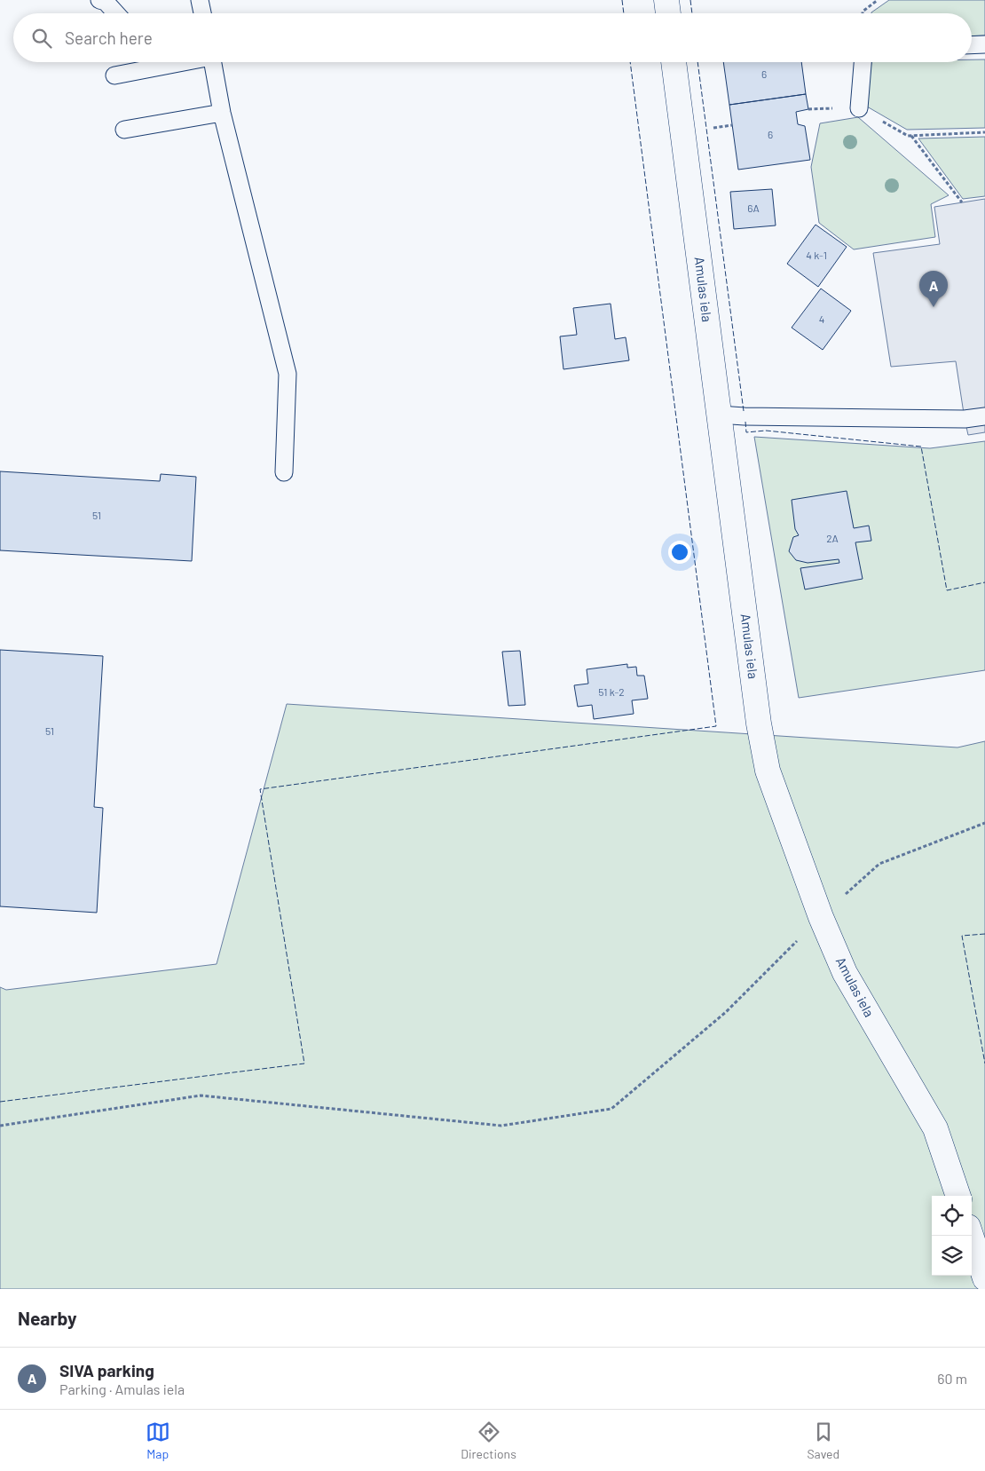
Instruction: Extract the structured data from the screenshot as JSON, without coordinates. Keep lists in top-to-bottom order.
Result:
{
  "streets": {
    "street": ["Amulas iela"]
  },
  "house_numbers": [
    "6",
    "6",
    "6A",
    "4 k-1",
    "4",
    "51",
    "2A",
    "51 k-2",
    "51"
  ],
  "page": {
    "search": "Search here",
    "pins": "A",
    "heading": "Nearby",
    "list": [
      {
        "mark": "A",
        "name": "SIVA parking",
        "note": "Parking · Amulas iela",
        "value": "60 m"
      }
    ],
    "nav": ["Map", "Directions", "Saved"]
  }
}
